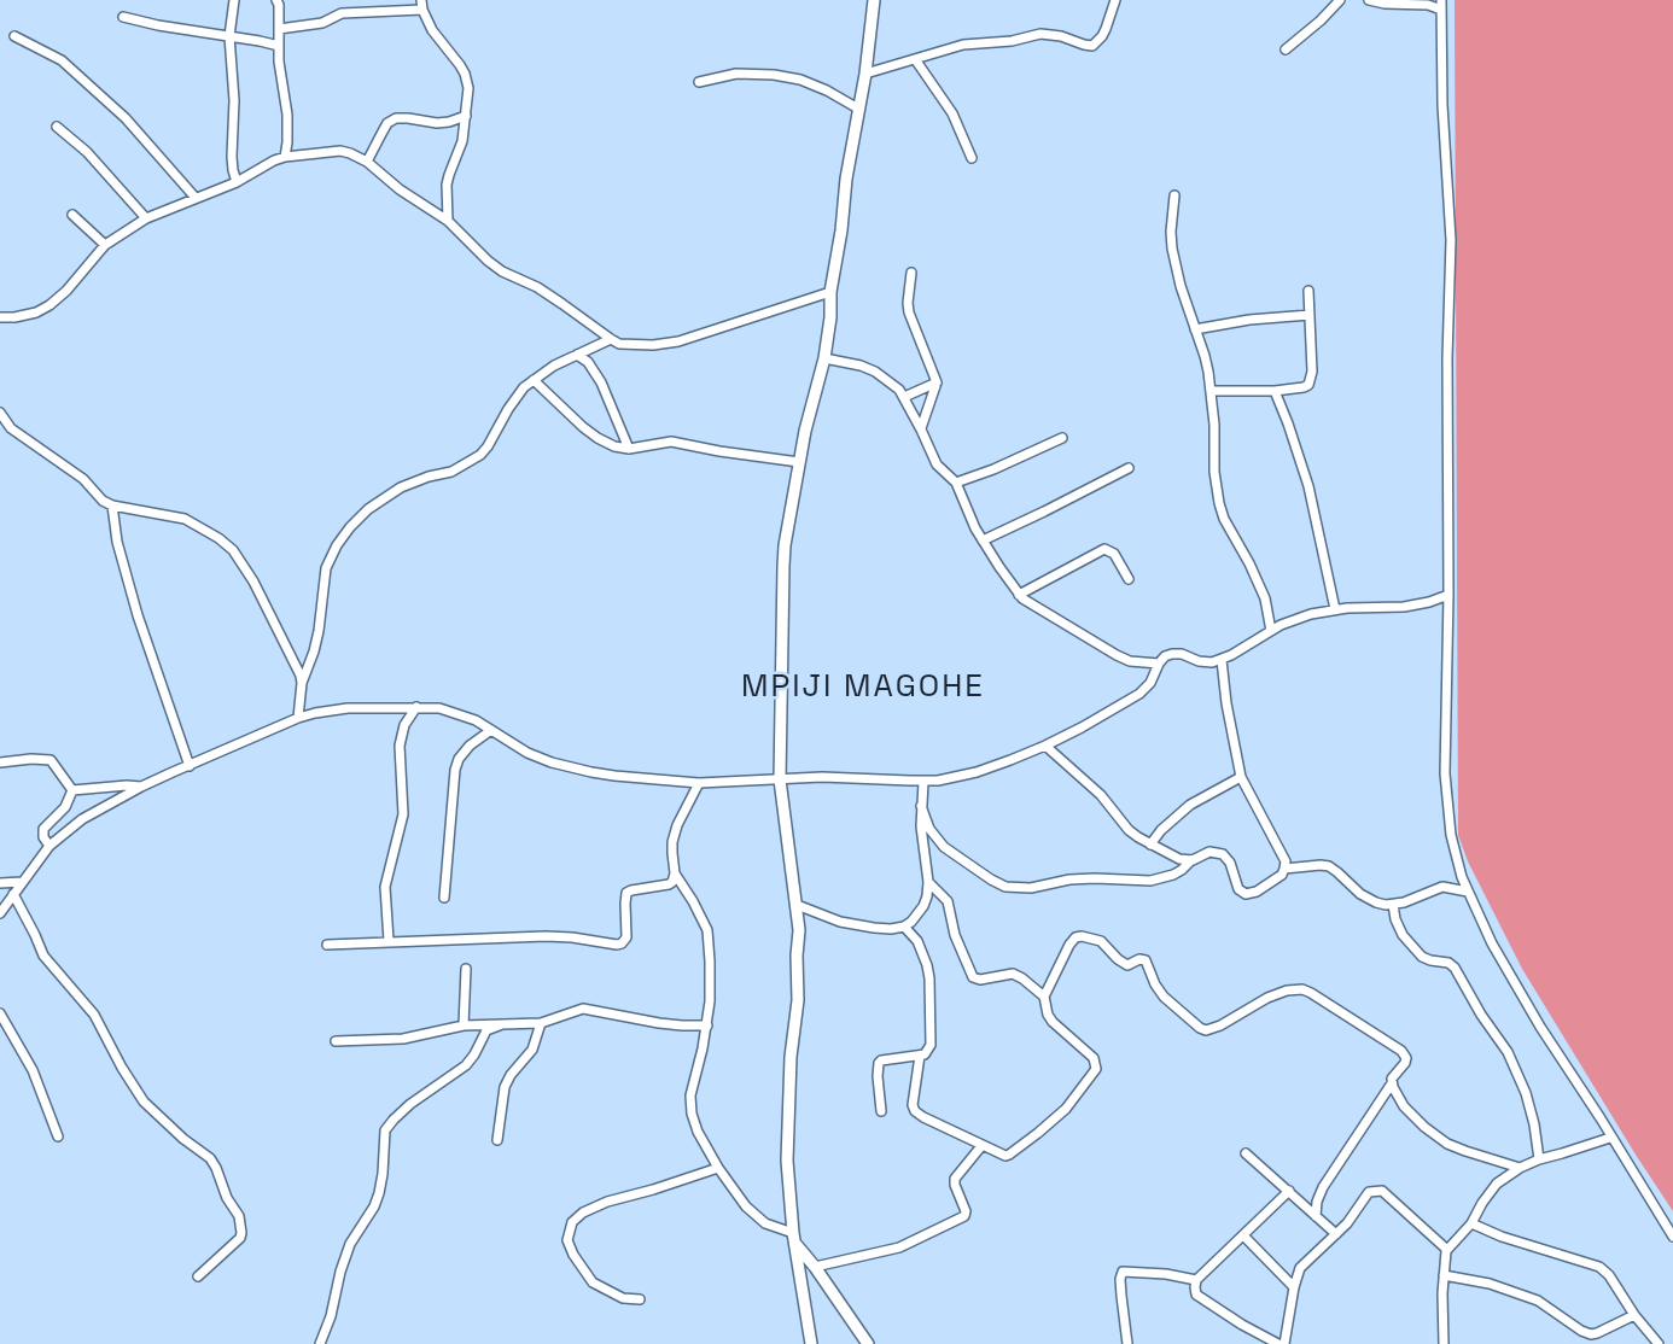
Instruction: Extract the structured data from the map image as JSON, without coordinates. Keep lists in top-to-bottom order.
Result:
{
  "districts": ["MPIJI MAGOHE"]
}
